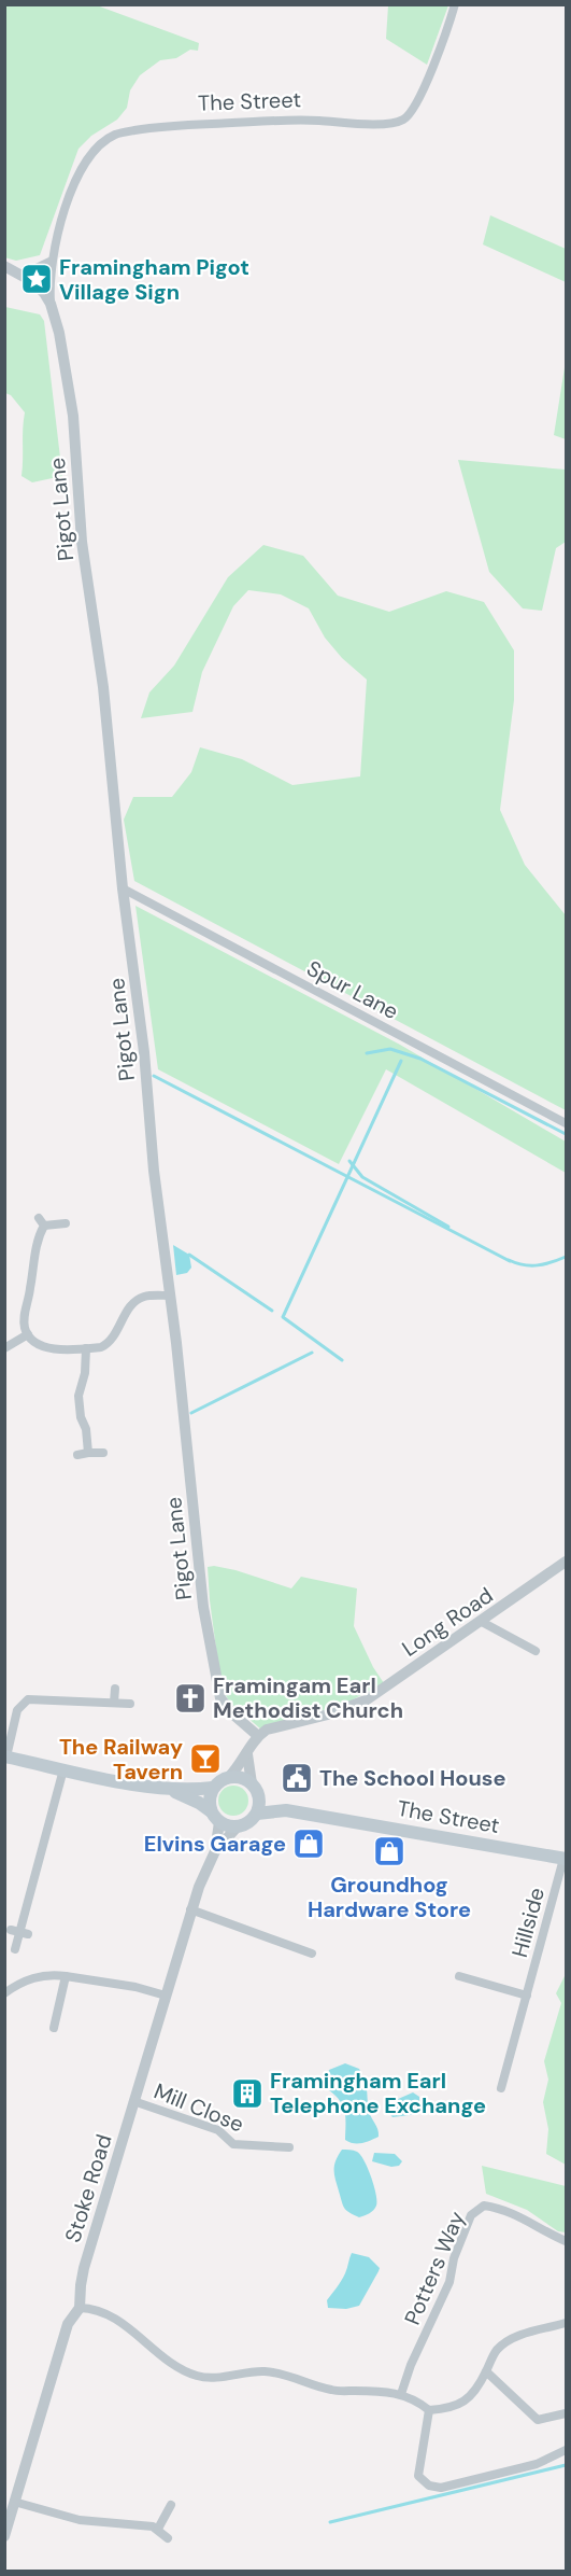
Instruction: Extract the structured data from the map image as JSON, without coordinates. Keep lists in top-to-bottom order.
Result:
{
  "streets": {
    "main road": ["The Street"],
    "street": [
      "Pigot Lane",
      "Spur Lane",
      "Long Road",
      "Hillside",
      "Mill Close",
      "Stoke Road",
      "Potters Way"
    ]
  },
  "crossings": [
    ["The Street", "Pigot Lane"],
    ["The Street", "Hillside"],
    ["The Street", "Stoke Road"],
    ["Pigot Lane", "Spur Lane"],
    ["Pigot Lane", "Long Road"],
    ["Mill Close", "Stoke Road"]
  ],
  "places": {
    "place": ["Framingham Pigot Village Sign"],
    "church": ["Framingam Earl Methodist Church"],
    "bar": ["The Railway Tavern"],
    "public building": ["The School House"],
    "shop": ["Elvins Garage", "Groundhog Hardware Store"],
    "building": ["Framingham Earl Telephone Exchange"]
  }
}
